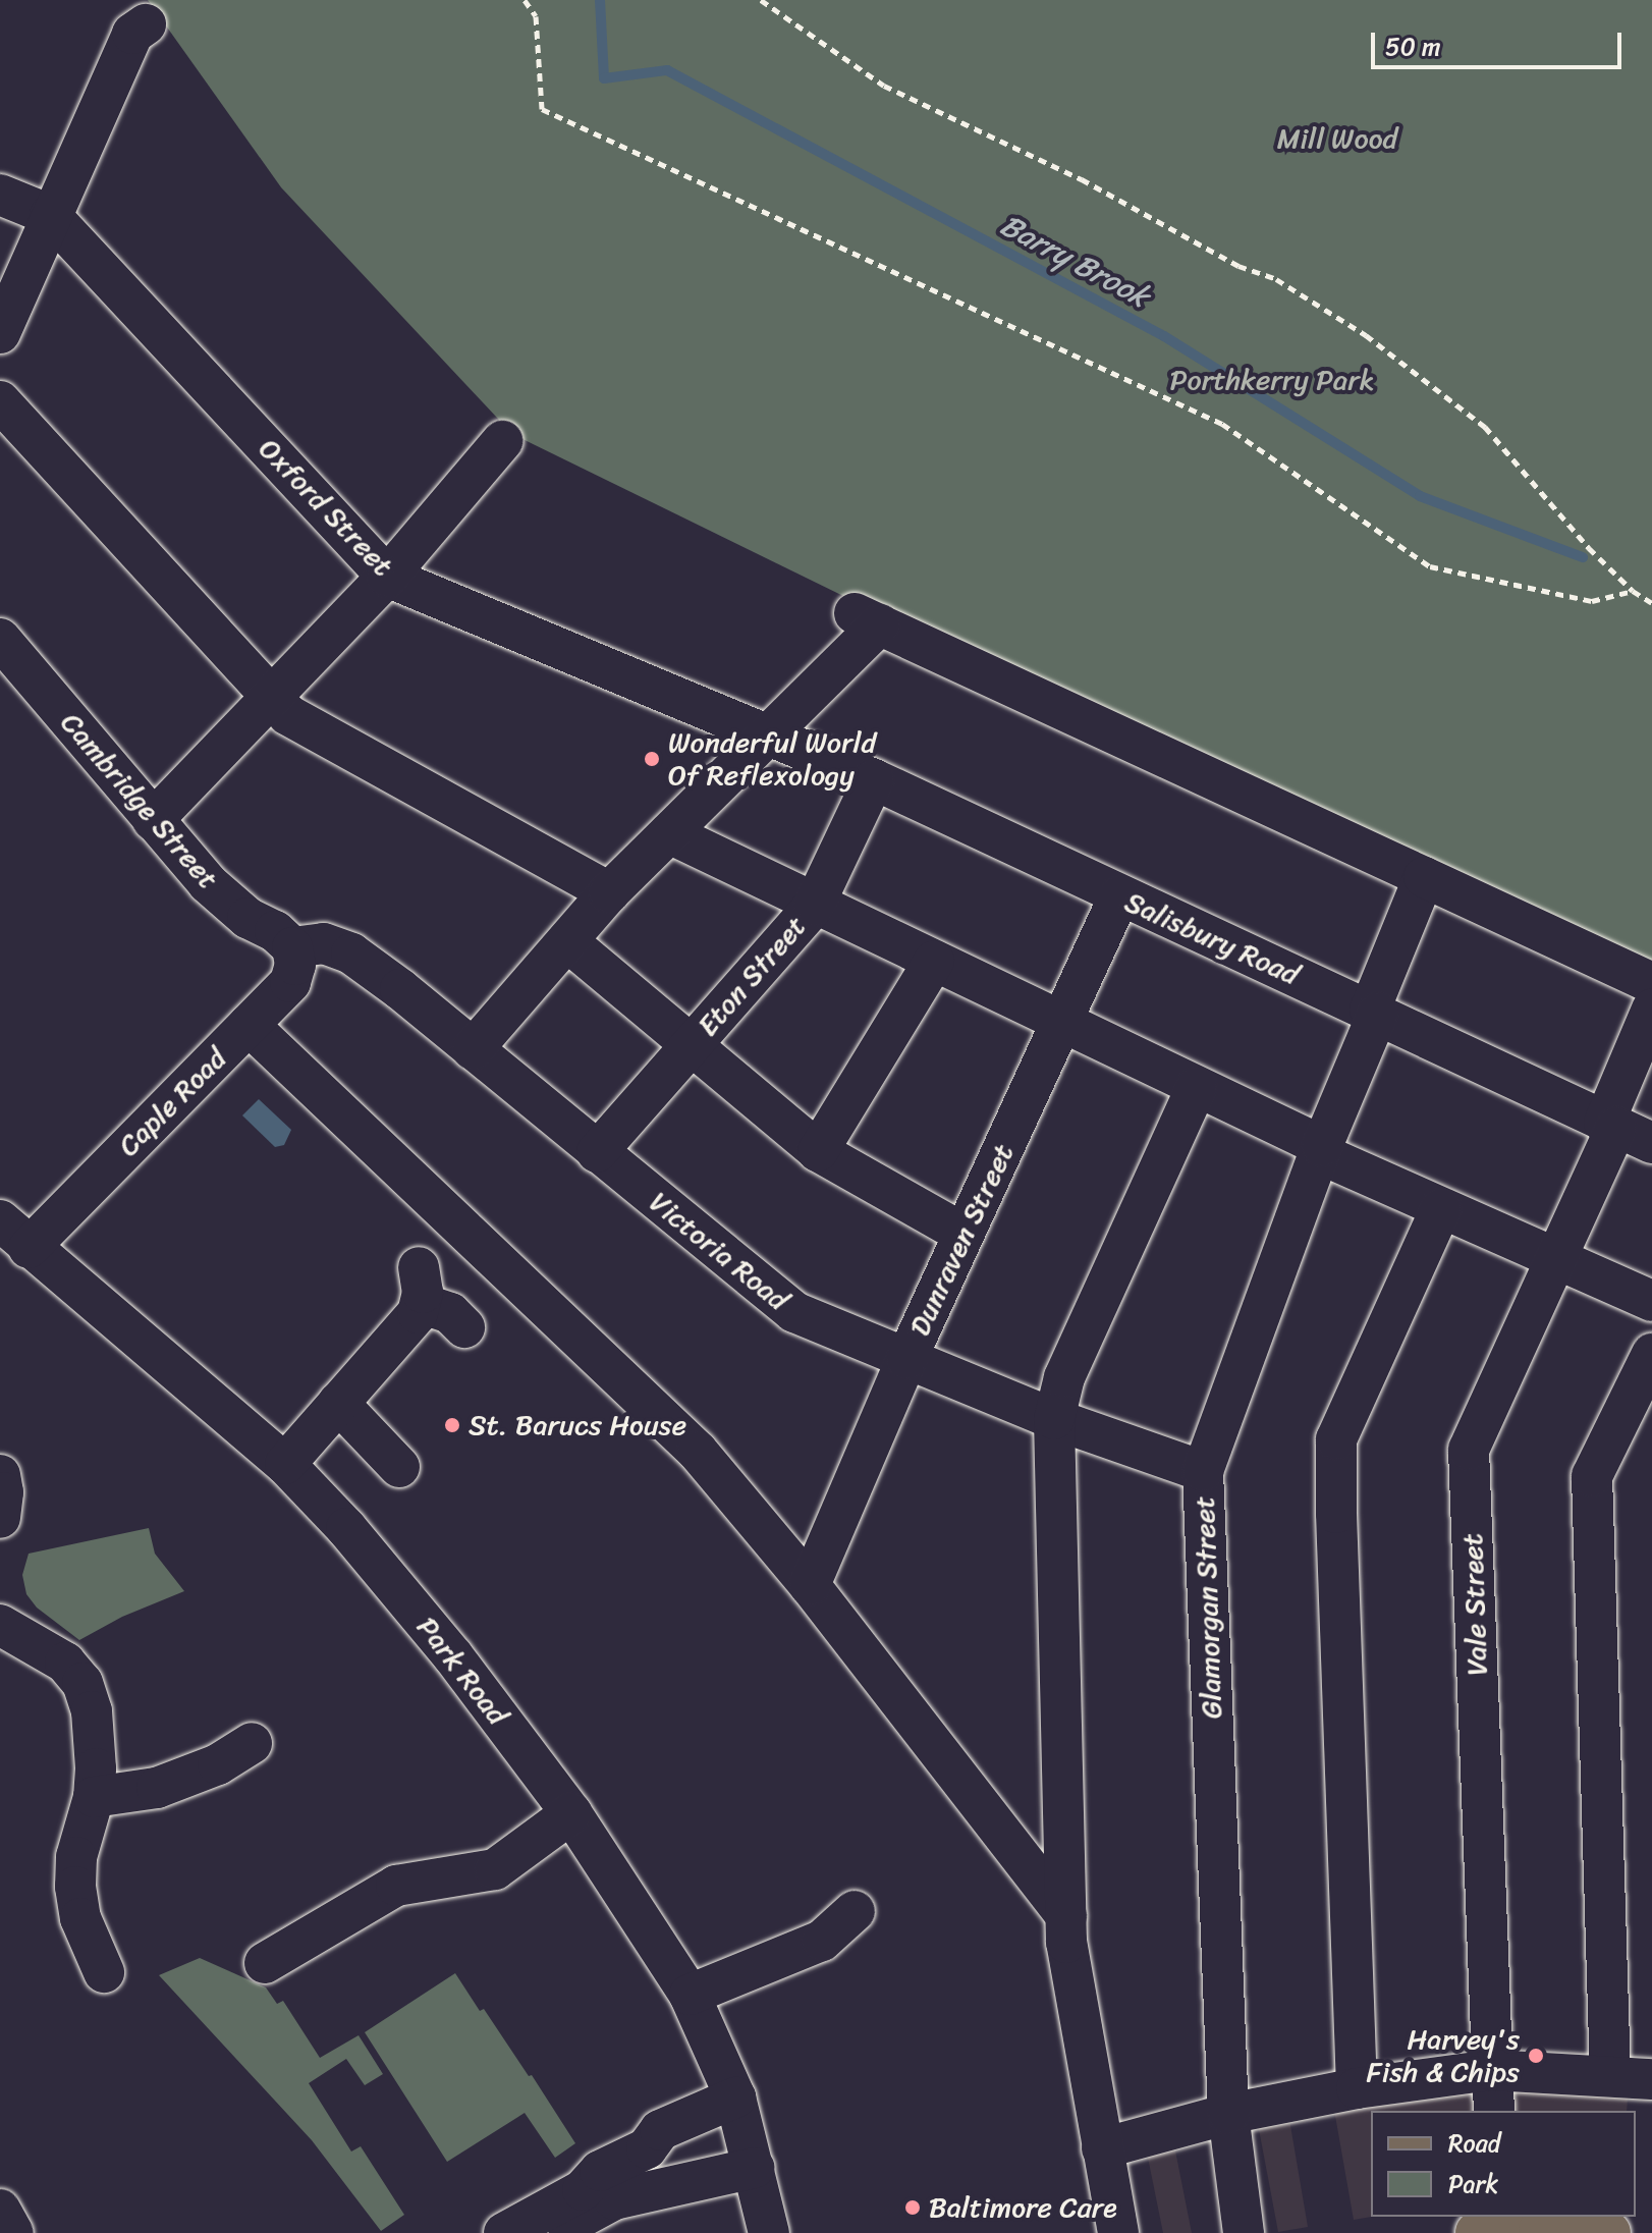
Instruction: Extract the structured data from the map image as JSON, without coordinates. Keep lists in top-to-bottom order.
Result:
{
  "streets": {
    "street": [
      "Oxford Street",
      "Cambridge Street",
      "Salisbury Road",
      "Eton Street",
      "Caple Road",
      "Dunraven Street",
      "Victoria Road",
      "Vale Street",
      "Glamorgan Street",
      "Park Road"
    ]
  },
  "crossings": [
    ["Oxford Street", "Salisbury Road"],
    ["Cambridge Street", "Caple Road"],
    ["Cambridge Street", "Victoria Road"],
    ["Salisbury Road", "Eton Street"],
    ["Salisbury Road", "Dunraven Street"],
    ["Salisbury Road", "Vale Street"],
    ["Salisbury Road", "Glamorgan Street"],
    ["Eton Street", "Victoria Road"],
    ["Caple Road", "Victoria Road"],
    ["Caple Road", "Park Road"],
    ["Dunraven Street", "Victoria Road"],
    ["Victoria Road", "Glamorgan Street"]
  ],
  "water": ["Barry Brook"],
  "parks": ["Mill Wood", "Porthkerry Park"],
  "places": [
    "Wonderful World Of Reflexology",
    "St. Barucs House",
    "Harvey's Fish & Chips",
    "Baltimore Care"
  ],
  "legend": ["Road", "Park"],
  "scale_bar": "50 m"
}
